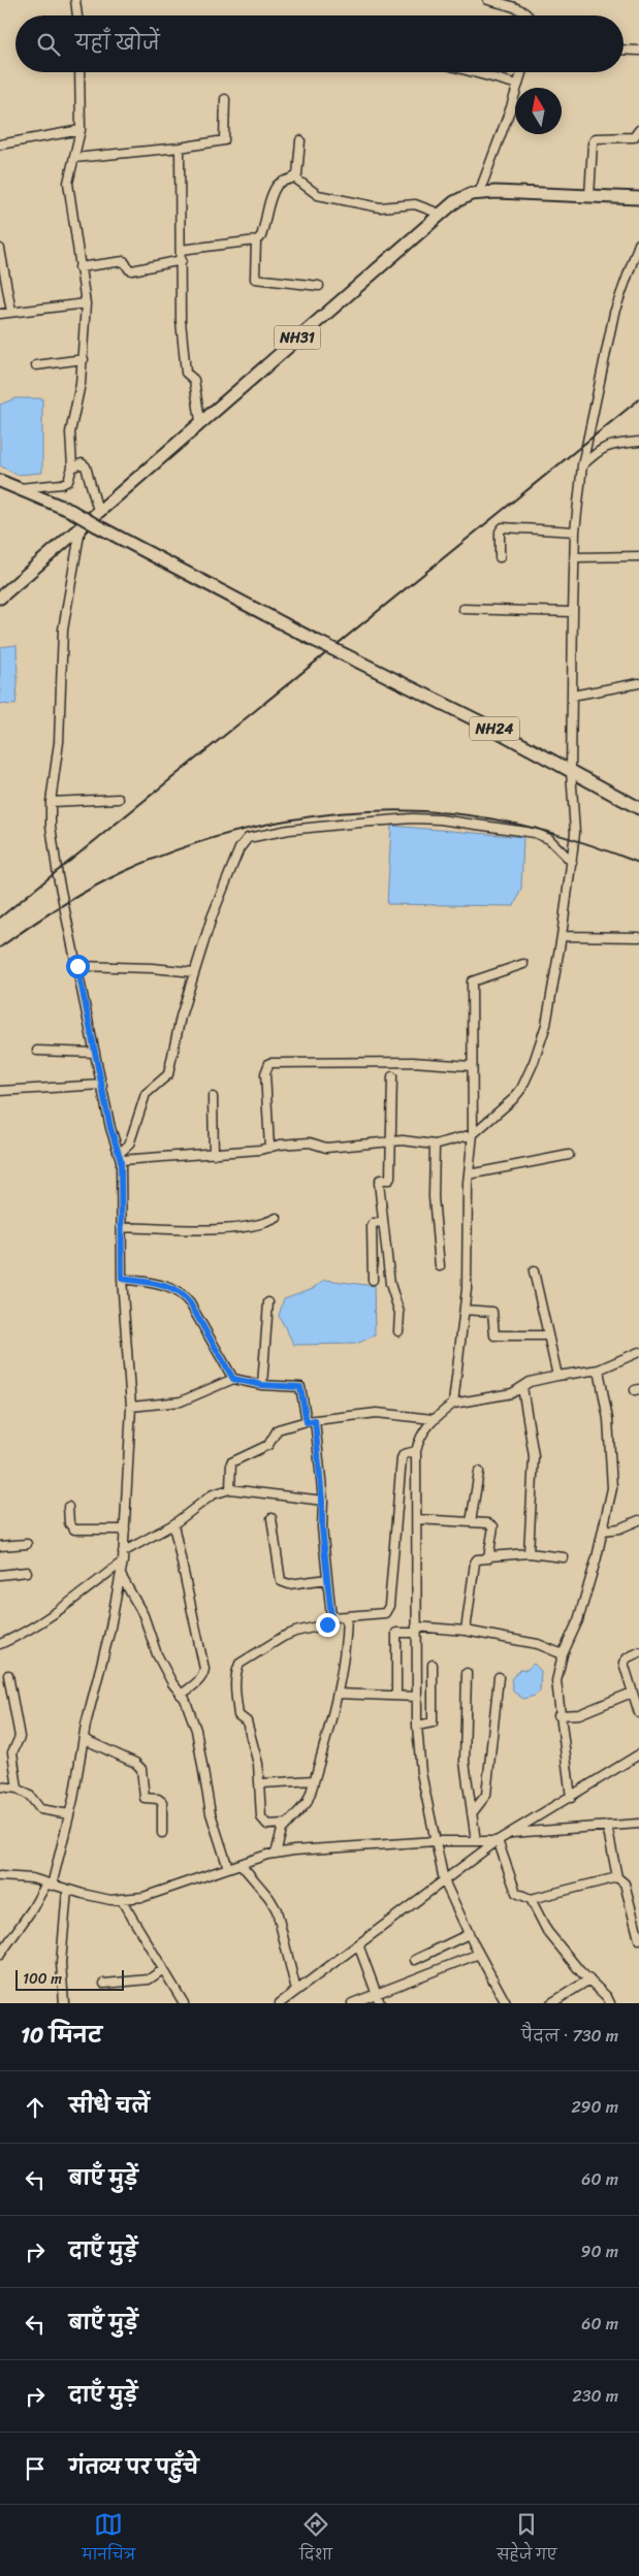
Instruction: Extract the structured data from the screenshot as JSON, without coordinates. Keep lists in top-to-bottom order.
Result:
{
  "streets": {
    "highway": ["NH31", "NH24"]
  },
  "scale_bar": "100 m",
  "north": "top",
  "page": {
    "search": "यहाँ खोजें",
    "scale": "100 m",
    "heading": ["10 मिनट", "पैदल · 730 m"],
    "list": [
      ["सीधे चलें", "290 m"],
      ["बाएँ मुड़ें", "60 m"],
      ["दाएँ मुड़ें", "90 m"],
      ["बाएँ मुड़ें", "60 m"],
      ["दाएँ मुड़ें", "230 m"],
      "गंतव्य पर पहुँचे"
    ],
    "nav": ["मानचित्र", "दिशा", "सहेजे गए"]
  }
}
